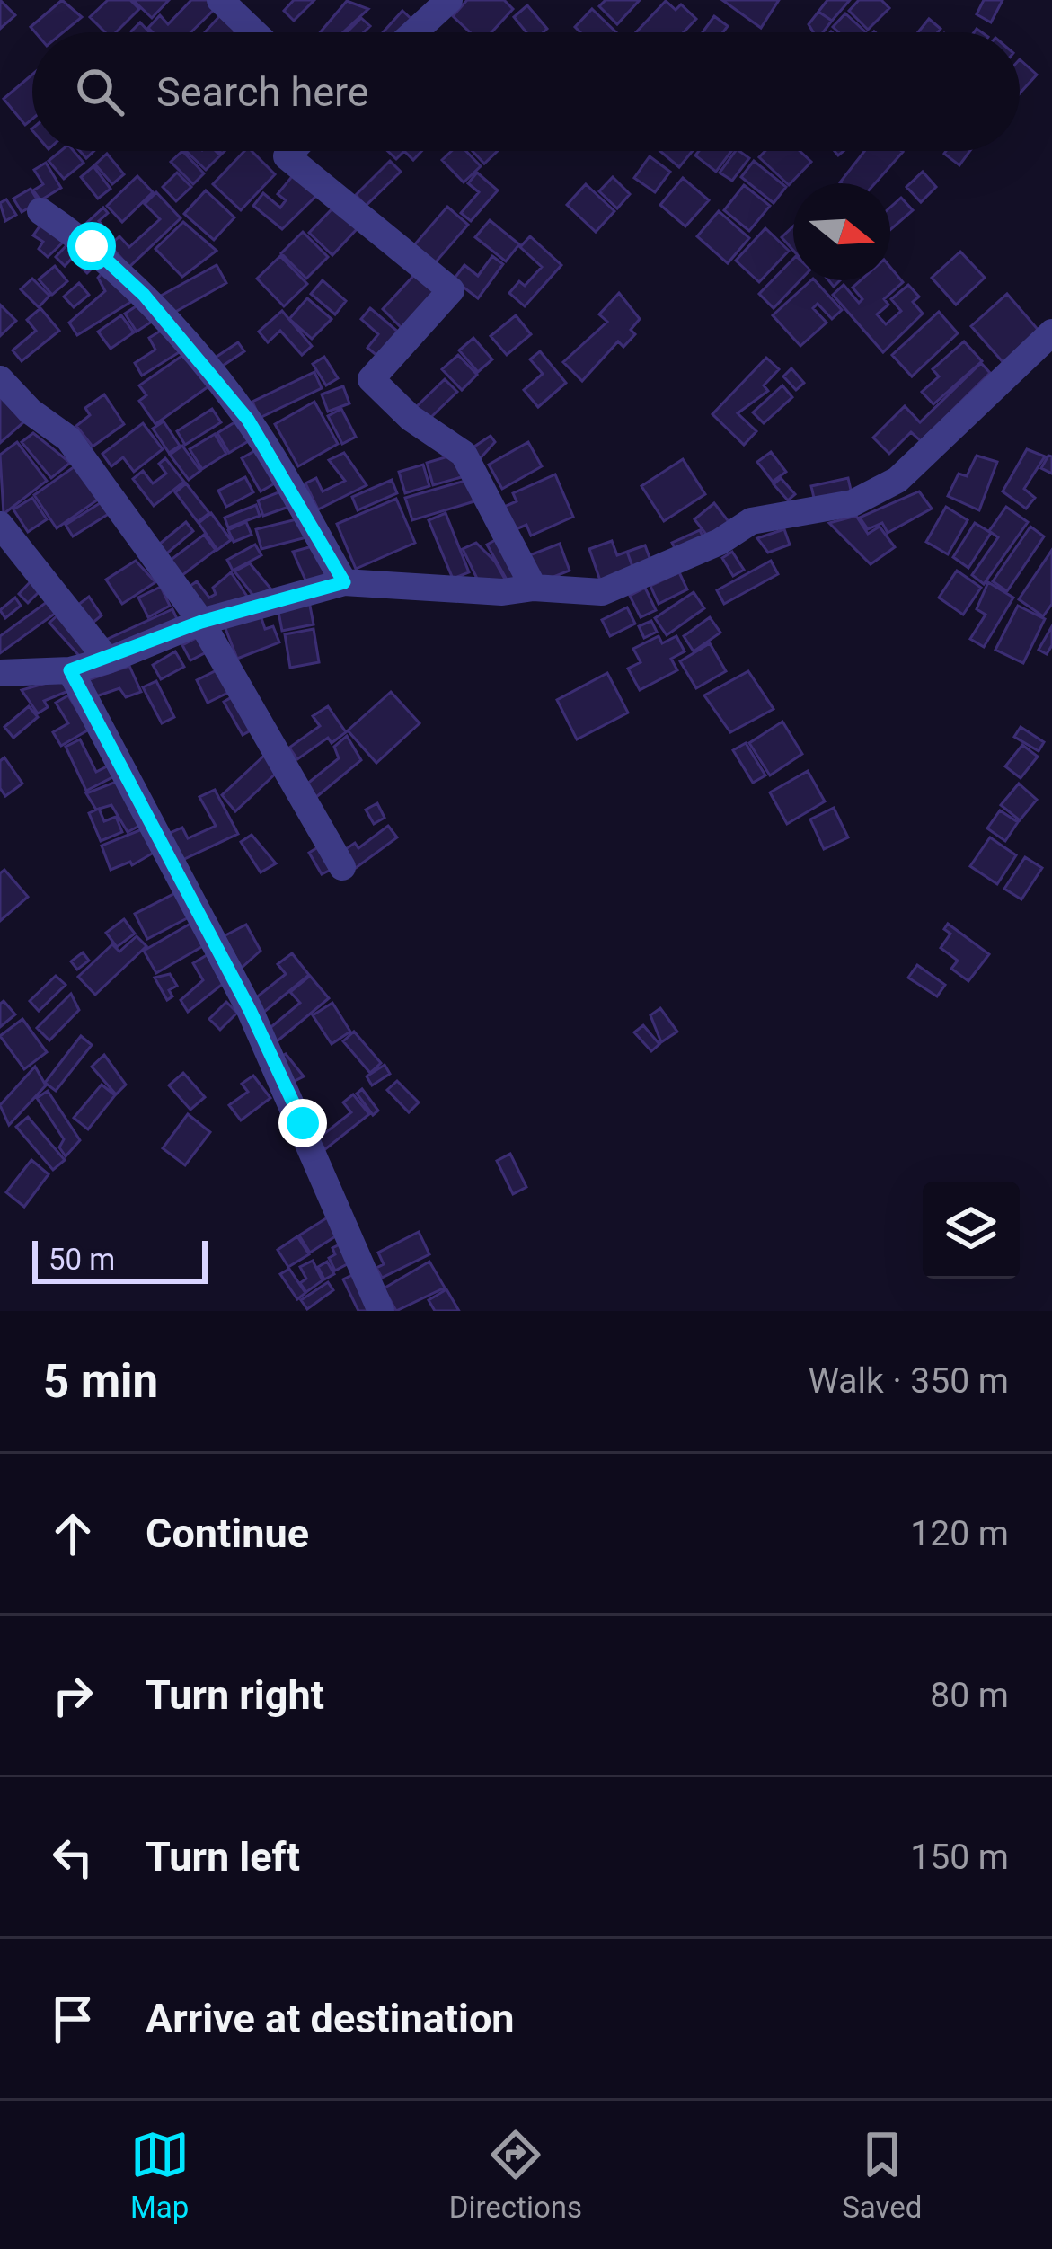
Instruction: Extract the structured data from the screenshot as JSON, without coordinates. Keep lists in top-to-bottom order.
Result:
{
  "scale_bar": "50 m",
  "north": "right",
  "page": {
    "search": "Search here",
    "scale": "50 m",
    "heading": ["5 min", "Walk · 350 m"],
    "list": [
      ["Continue", "120 m"],
      ["Turn right", "80 m"],
      ["Turn left", "150 m"],
      "Arrive at destination"
    ],
    "nav": ["Map", "Directions", "Saved"]
  }
}
